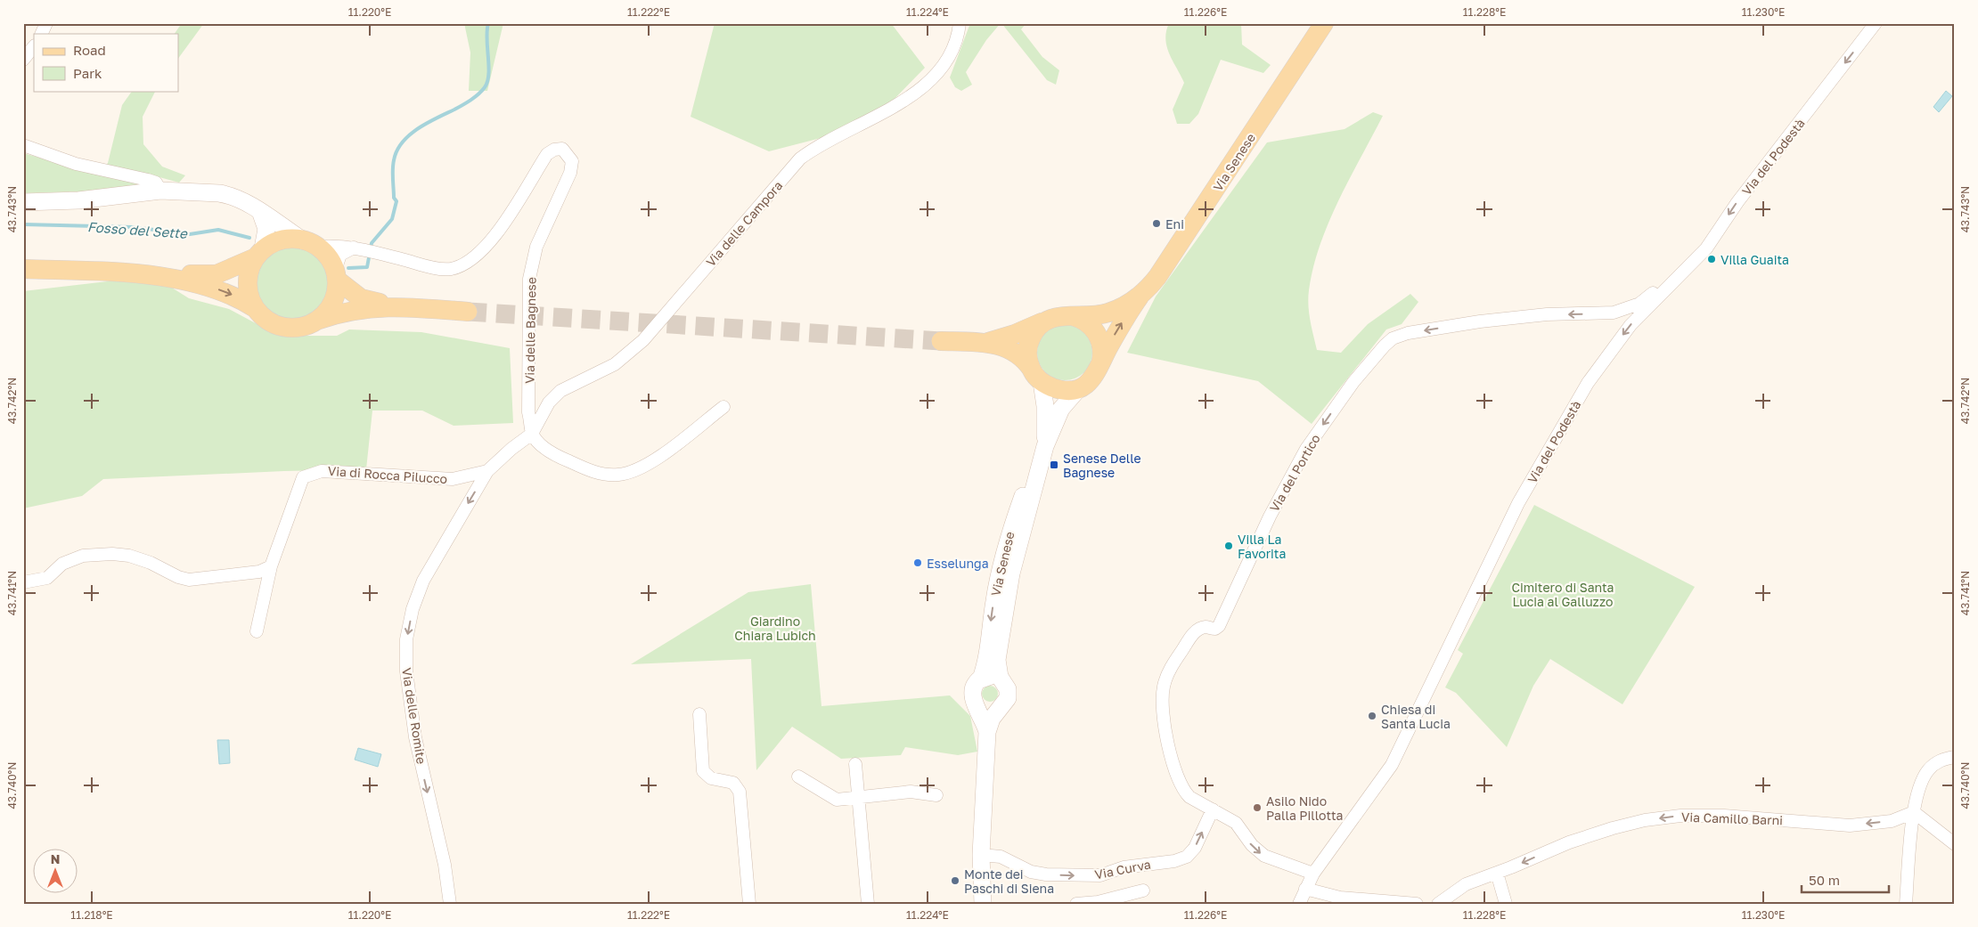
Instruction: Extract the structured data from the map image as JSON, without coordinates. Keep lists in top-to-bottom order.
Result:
{
  "streets": {
    "main road": ["Via Senese"],
    "street": [
      "Via del Podestà",
      "Via delle Campora",
      "Via delle Bagnese",
      "Via del Portico",
      "Via di Rocca Pilucco",
      "Via delle Romite",
      "Via Camillo Barni",
      "Via Curva"
    ]
  },
  "crossings": [
    ["Via del Podestà", "Via del Portico"],
    ["Via Senese", "Via Curva"],
    ["Via delle Campora", "Via delle Bagnese"],
    ["Via delle Campora", "Via delle Romite"],
    ["Via delle Bagnese", "Via delle Romite"],
    ["Via del Portico", "Via Curva"],
    ["Via di Rocca Pilucco", "Via delle Romite"]
  ],
  "one_way": [
    "Via del Podestà",
    "Via delle Romite",
    "Via Camillo Barni",
    "Via Curva"
  ],
  "water": ["Fosso del Sette"],
  "parks": ["Cimitero di Santa Lucia al Galluzzo", "Giardino Chiara Lubich"],
  "places": {
    "other": [
      "Eni",
      "Villa Guaita",
      "Villa La Favorita",
      "Esselunga",
      "Chiesa di Santa Lucia",
      "Asilo Nido Palla Pillotta",
      "Monte dei Paschi di Siena"
    ],
    "transit": ["Senese Delle Bagnese"]
  },
  "legend": ["Road", "Park"],
  "scale_bar": "50 m",
  "north": "top",
  "coordinates": [
    "11.220°E",
    "11.222°E",
    "11.224°E",
    "11.226°E",
    "11.228°E",
    "11.230°E",
    "43.743°N",
    "43.742°N",
    "43.741°N",
    "43.740°N",
    "11.218°E"
  ]
}
